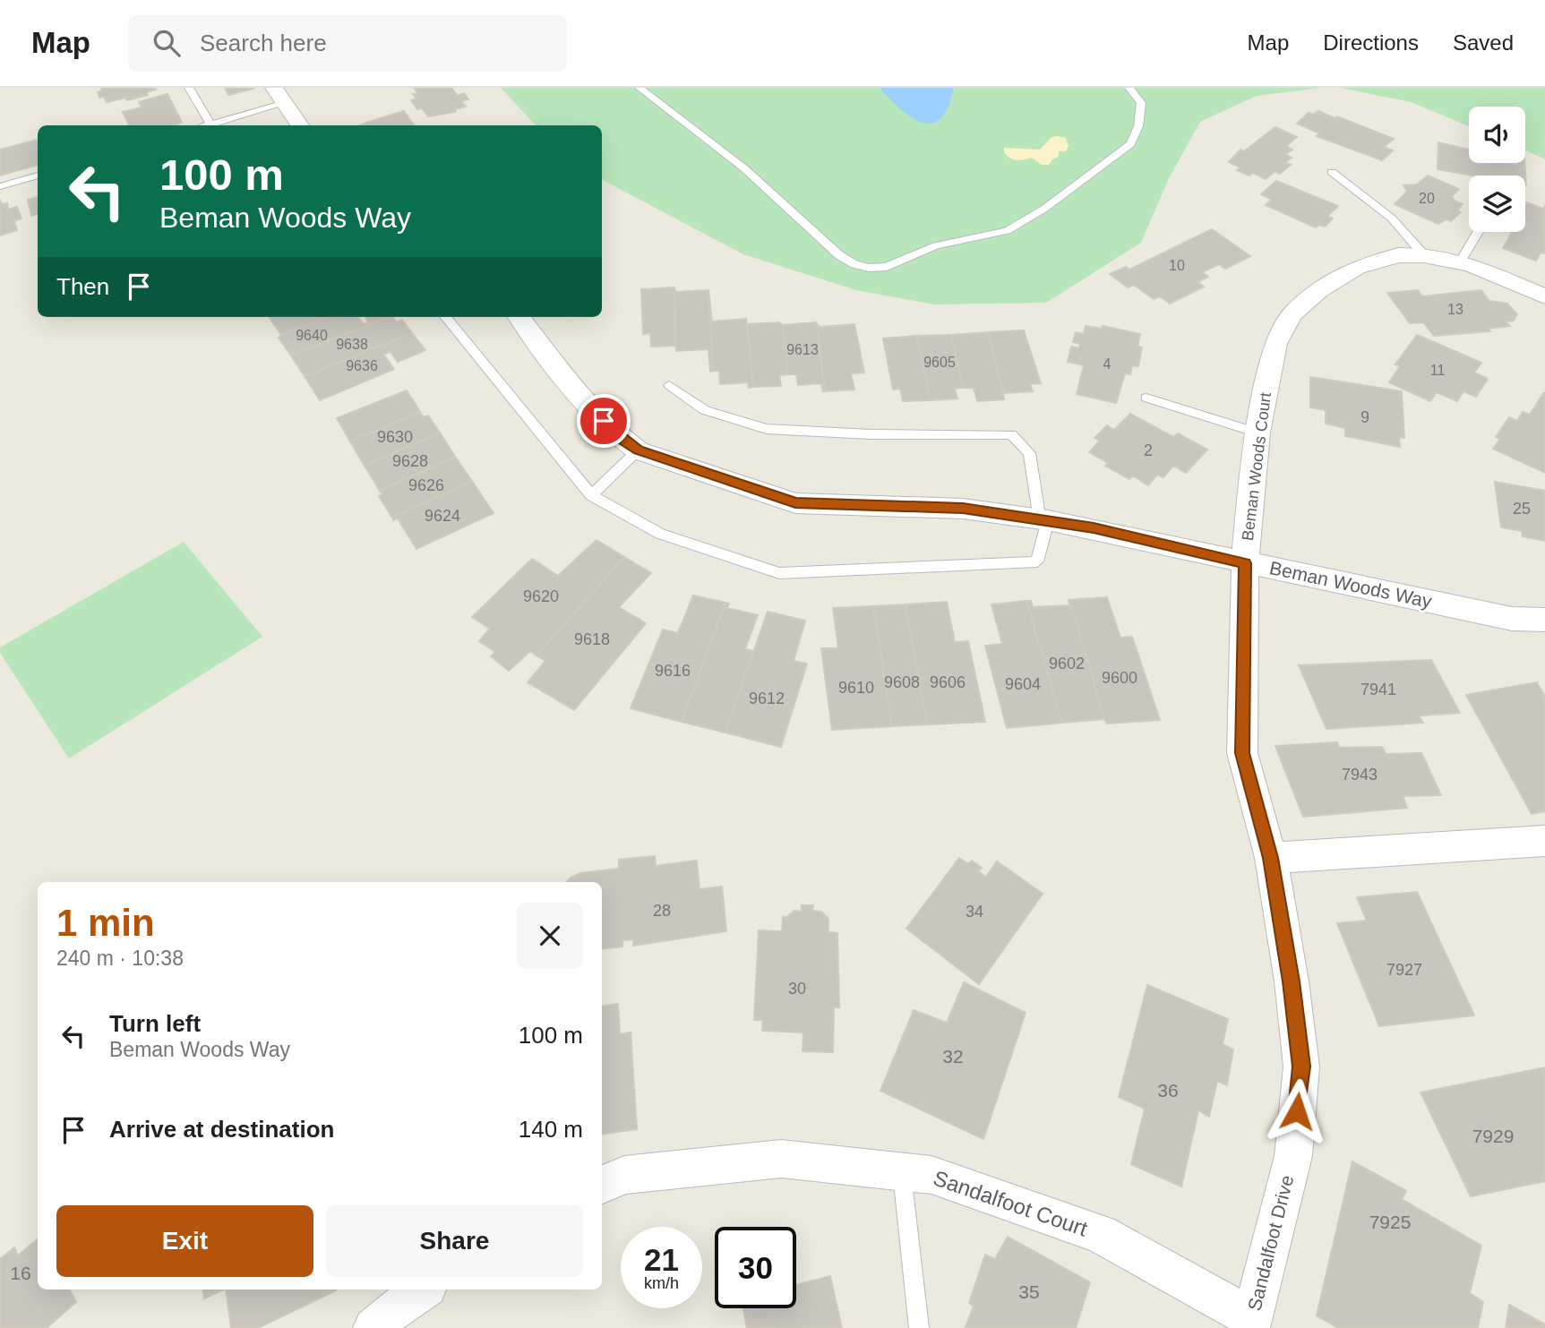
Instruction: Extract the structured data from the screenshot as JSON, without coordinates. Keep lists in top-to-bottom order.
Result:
{
  "streets": {
    "street": [
      "Beman Woods Court",
      "Beman Woods Way",
      "Sandalfoot Court",
      "Sandalfoot Drive"
    ]
  },
  "crossings": [
    ["Beman Woods Court", "Beman Woods Way"],
    ["Beman Woods Court", "Sandalfoot Drive"],
    ["Beman Woods Way", "Sandalfoot Drive"],
    ["Sandalfoot Court", "Sandalfoot Drive"]
  ],
  "house_numbers": [
    "20",
    "10",
    "13",
    "9640",
    "9638",
    "9613",
    "9605",
    "4",
    "9636",
    "11",
    "9",
    "9630",
    "2",
    "9628",
    "9626",
    "25",
    "9624",
    "9620",
    "9618",
    "9602",
    "9616",
    "9600",
    "9608",
    "9606",
    "9604",
    "9610",
    "7941",
    "9612",
    "7943",
    "28",
    "34",
    "7927",
    "30",
    "32",
    "36",
    "7929",
    "7925",
    "16",
    "35"
  ],
  "page": {
    "header": "Map",
    "search": "Search here",
    "nav": ["Map", "Directions", "Saved"],
    "turn": ["100 m", "Beman Woods Way"],
    "then": "Then",
    "heading": ["1 min", "240 m · 10:38"],
    "list": [
      {
        "name": "Turn left",
        "note": "Beman Woods Way",
        "value": "100 m"
      },
      {
        "name": "Arrive at destination",
        "value": "140 m"
      }
    ],
    "buttons": ["Exit", "Share"],
    "speed": "21 km/h",
    "limit": "30"
  }
}
